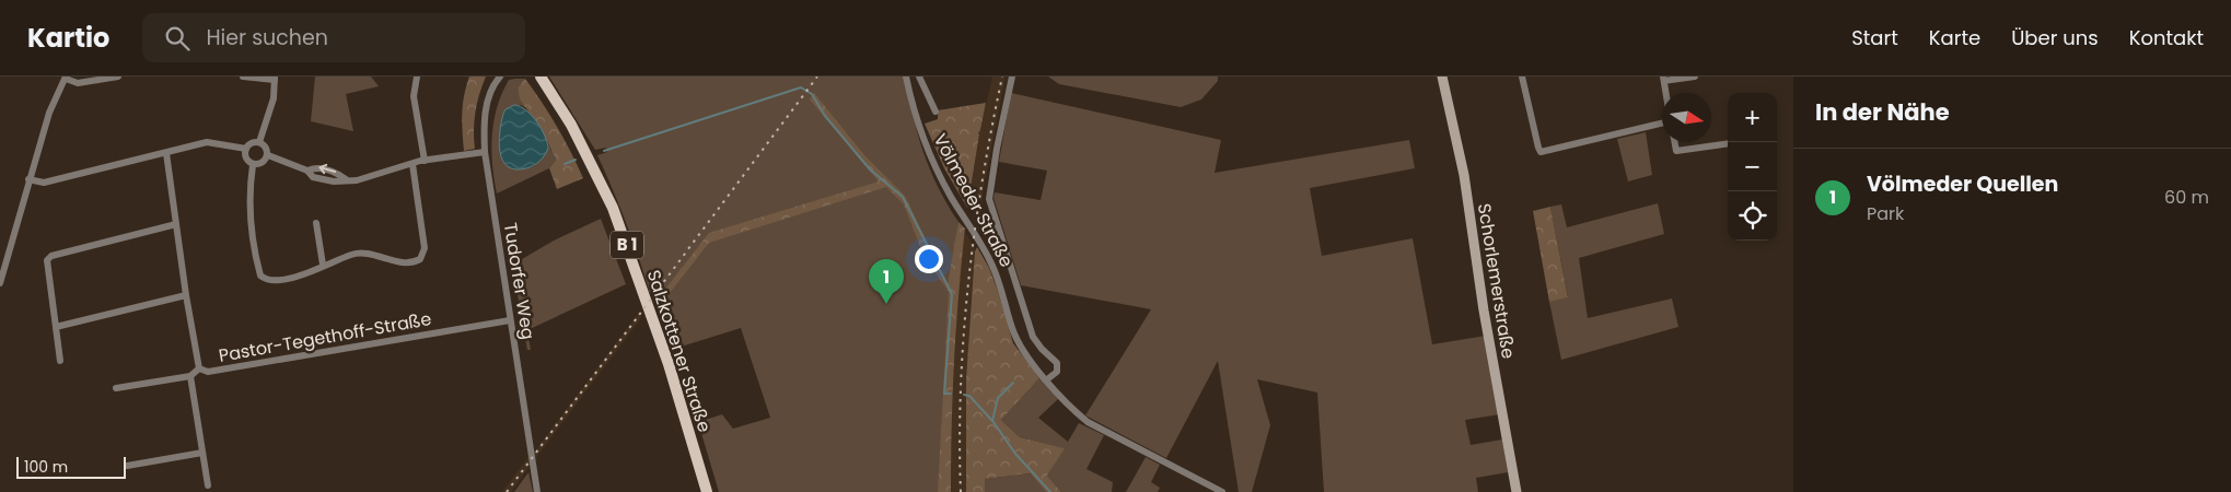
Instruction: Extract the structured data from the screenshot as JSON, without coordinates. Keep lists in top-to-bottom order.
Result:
{
  "streets": {
    "main road": ["B 1", "Salzkottener Straße"],
    "street": [
      "Völmeder Straße",
      "Tudorfer Weg",
      "Schorlemerstraße",
      "Pastor-Tegethoff-Straße"
    ]
  },
  "crossings": [
    ["Tudorfer Weg", "Pastor-Tegethoff-Straße"]
  ],
  "scale_bar": "100 m",
  "north": "right",
  "page": {
    "header": "Kartio",
    "search": "Hier suchen",
    "nav": [
      "Start",
      "Karte",
      "Über uns",
      "Kontakt"
    ],
    "heading": "In der Nähe",
    "map_buttons": ["+", "−"],
    "list": [
      {
        "mark": "1",
        "name": "Völmeder Quellen",
        "note": "Park",
        "value": "60 m"
      }
    ],
    "pins": "1",
    "scale": "100 m"
  }
}
